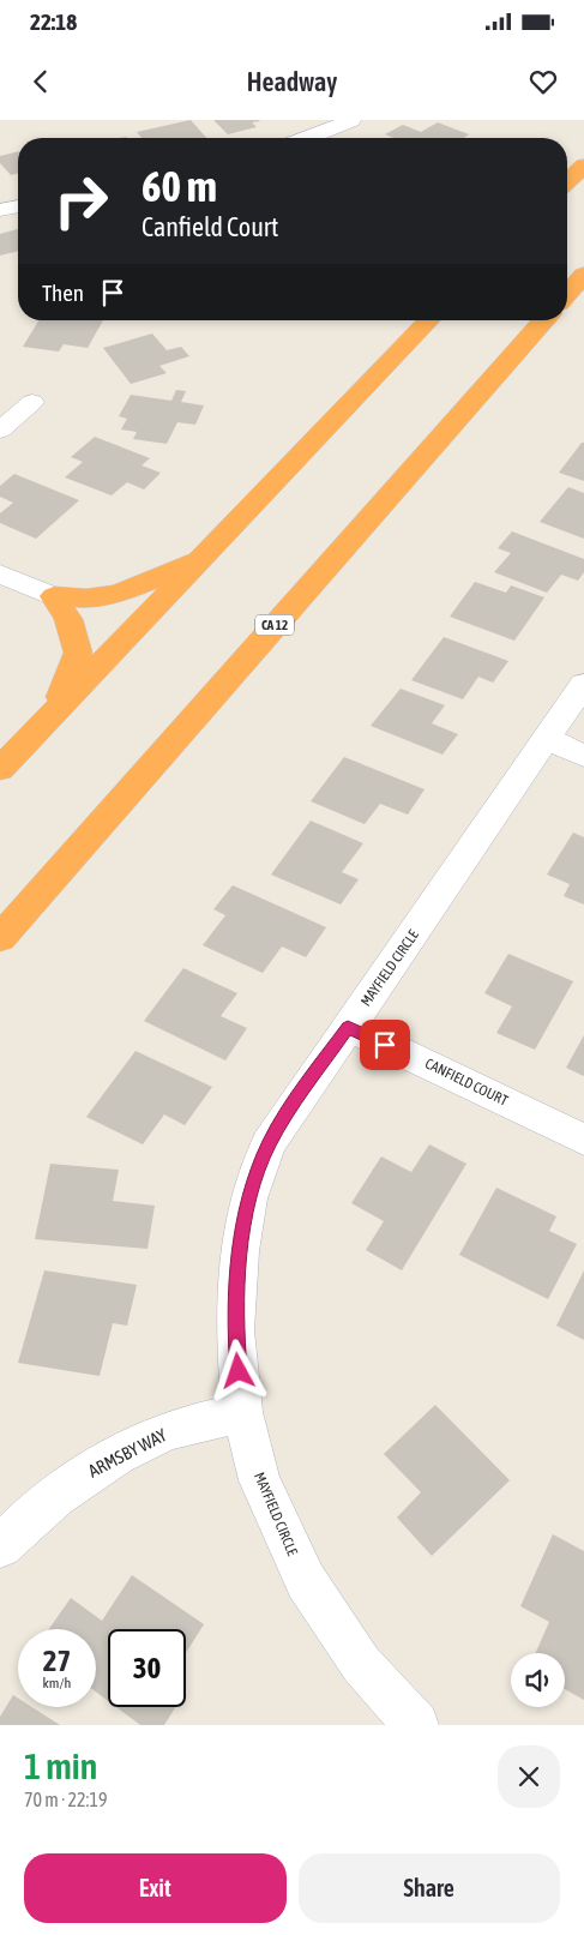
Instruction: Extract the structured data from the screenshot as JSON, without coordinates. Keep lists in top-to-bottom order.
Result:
{
  "streets": {
    "highway": ["CA 12"],
    "street": ["MAYFIELD CIRCLE", "CANFIELD COURT", "ARMSBY WAY"]
  },
  "crossings": [
    ["MAYFIELD CIRCLE", "CANFIELD COURT"],
    ["MAYFIELD CIRCLE", "ARMSBY WAY"]
  ],
  "page": {
    "status": "22:18",
    "header": "Headway",
    "turn": ["60 m", "Canfield Court"],
    "then": "Then",
    "speed": "27 km/h",
    "limit": "30",
    "heading": ["1 min", "70 m · 22:19"],
    "buttons": ["Exit", "Share"]
  }
}
